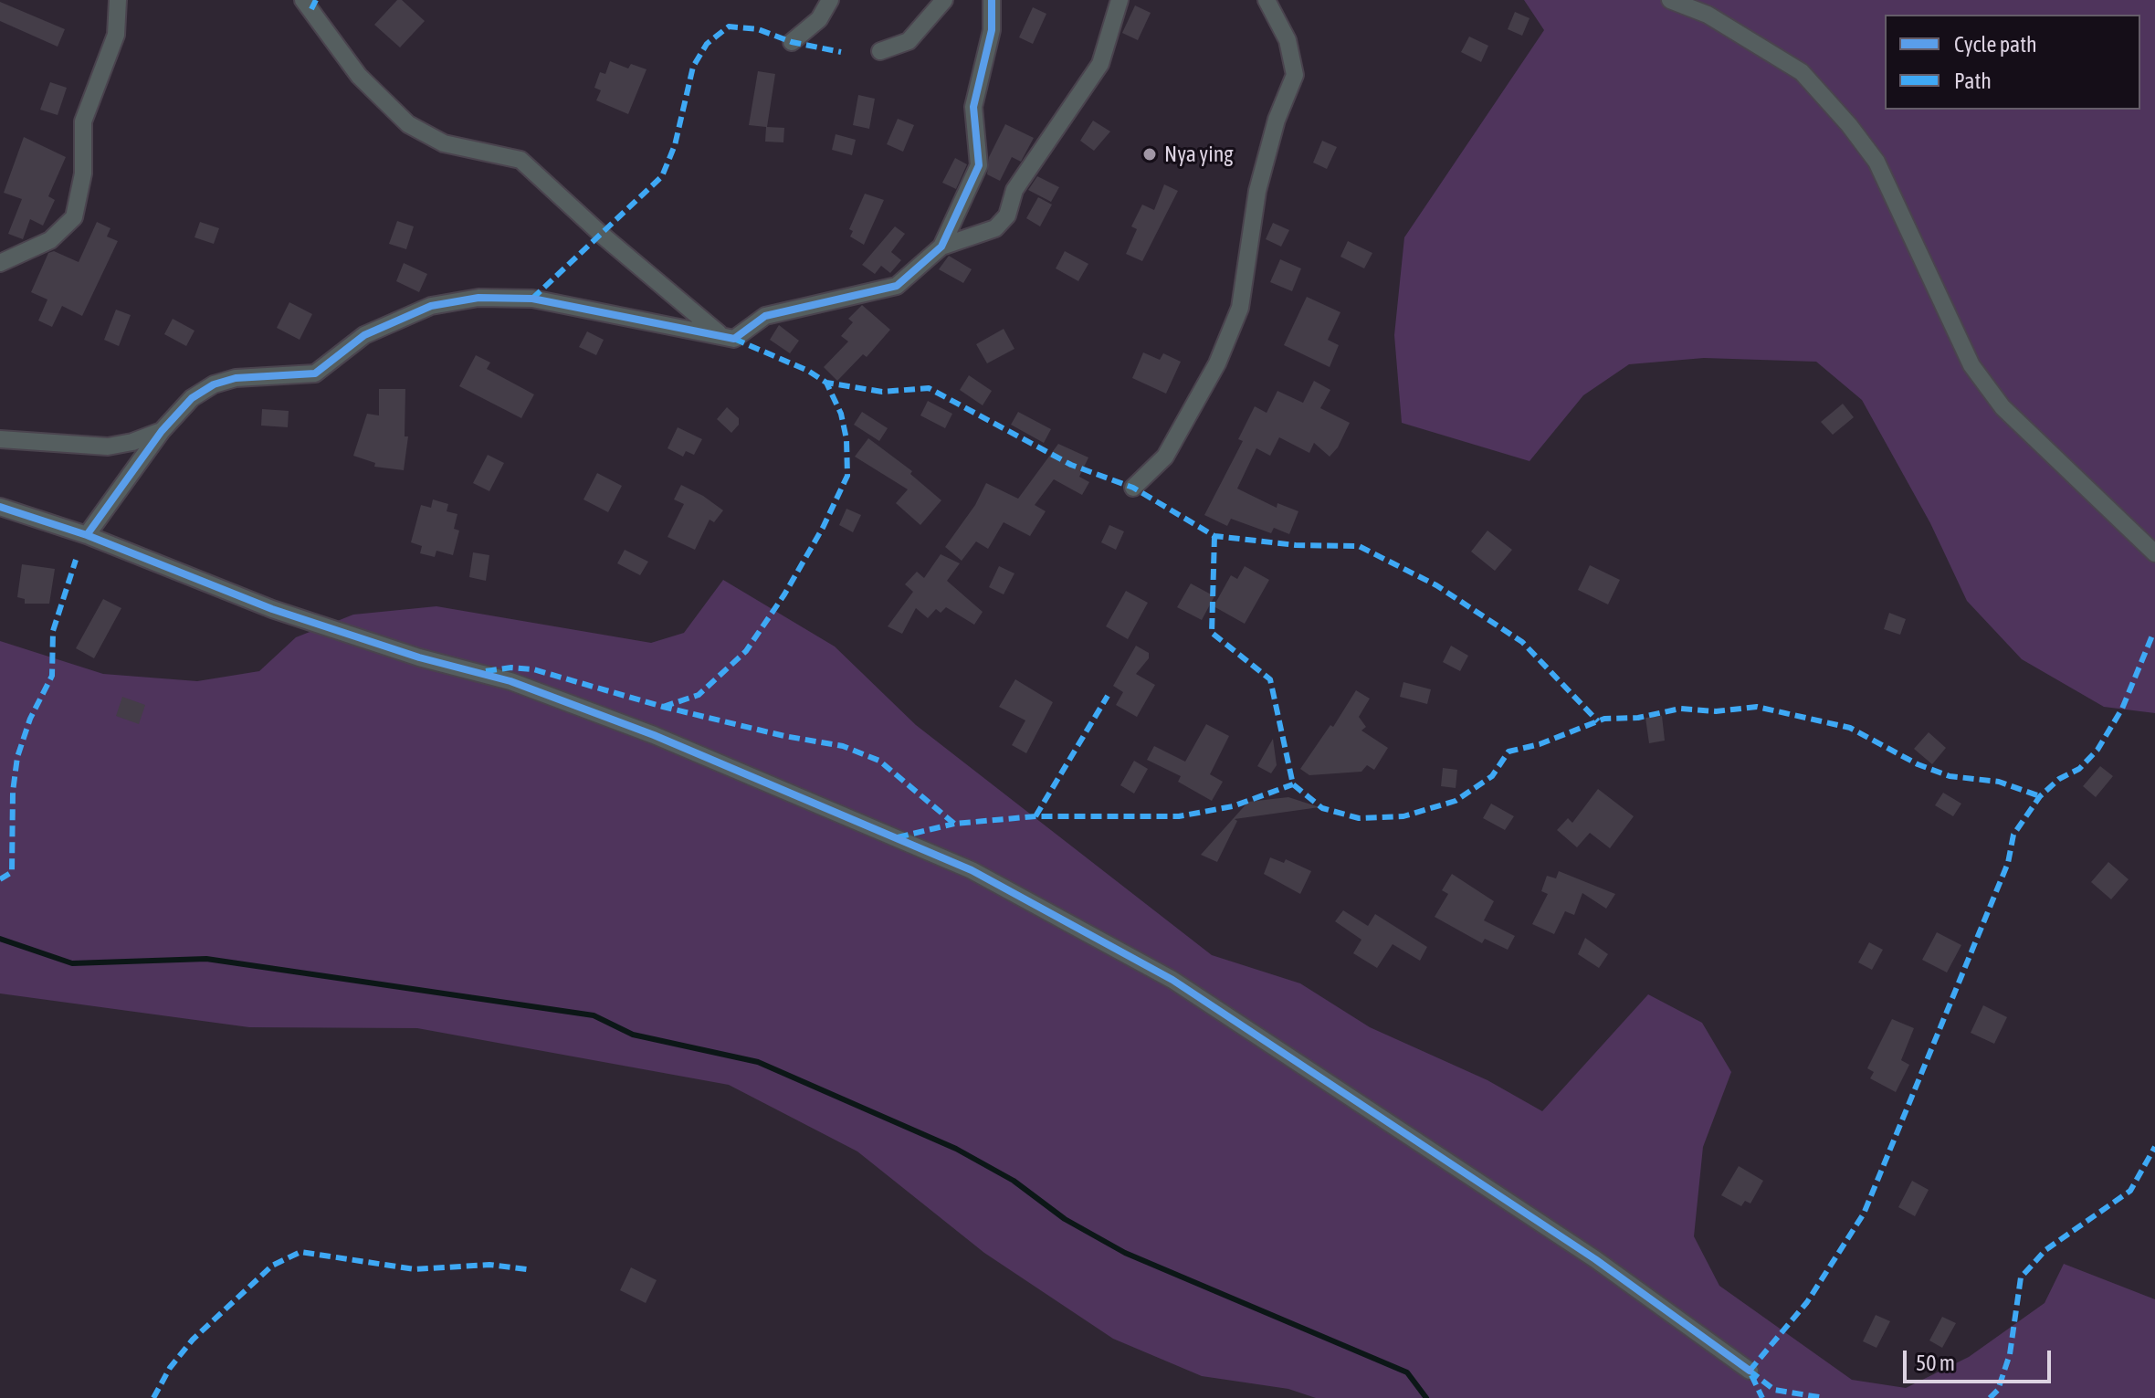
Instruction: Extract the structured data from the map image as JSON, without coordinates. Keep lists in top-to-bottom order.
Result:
{
  "places": ["Nya ying"],
  "legend": ["Cycle path", "Path"],
  "scale_bar": "50 m"
}
